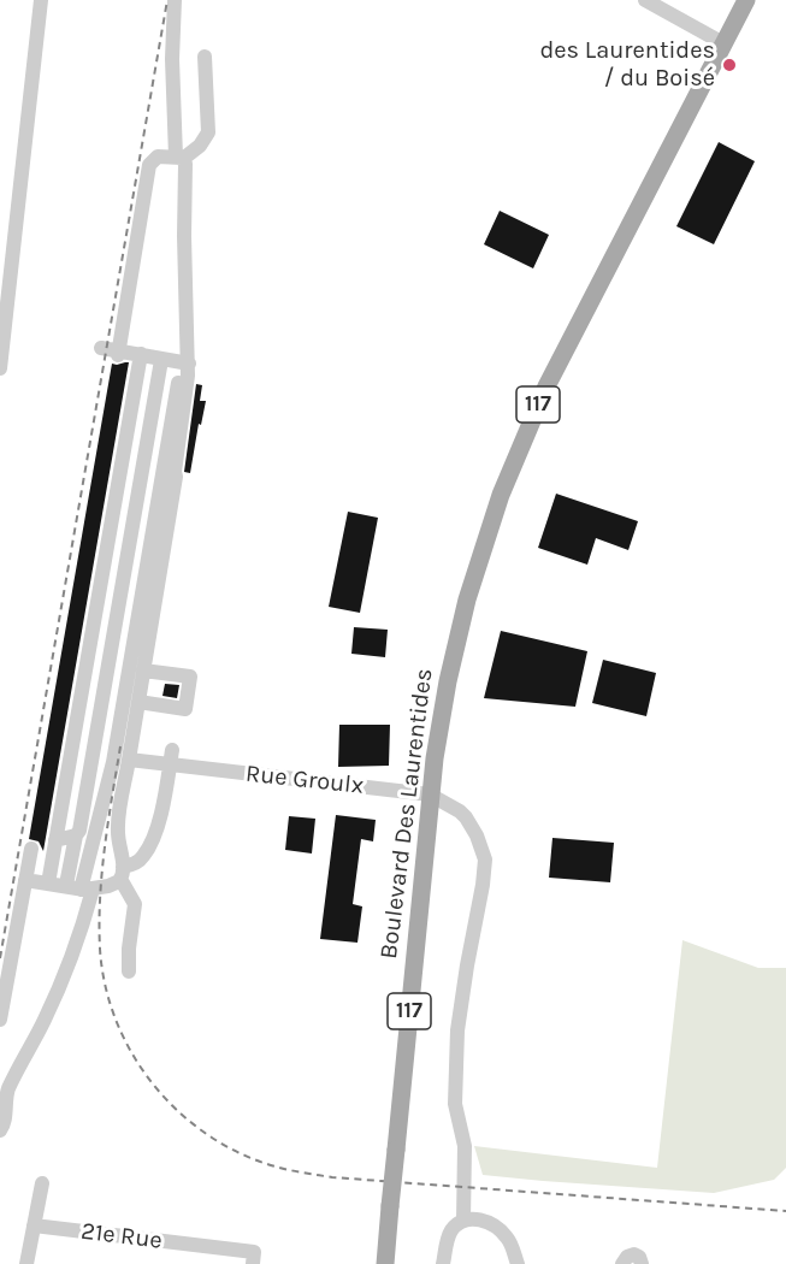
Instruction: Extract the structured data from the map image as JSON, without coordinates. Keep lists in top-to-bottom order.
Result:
{
  "streets": {
    "main road": ["117", "Boulevard Des Laurentides"],
    "street": ["Rue Groulx", "21e Rue"]
  },
  "crossings": [
    ["Rue Groulx", "Boulevard Des Laurentides"]
  ],
  "places": ["des Laurentides / du Boisé"]
}
